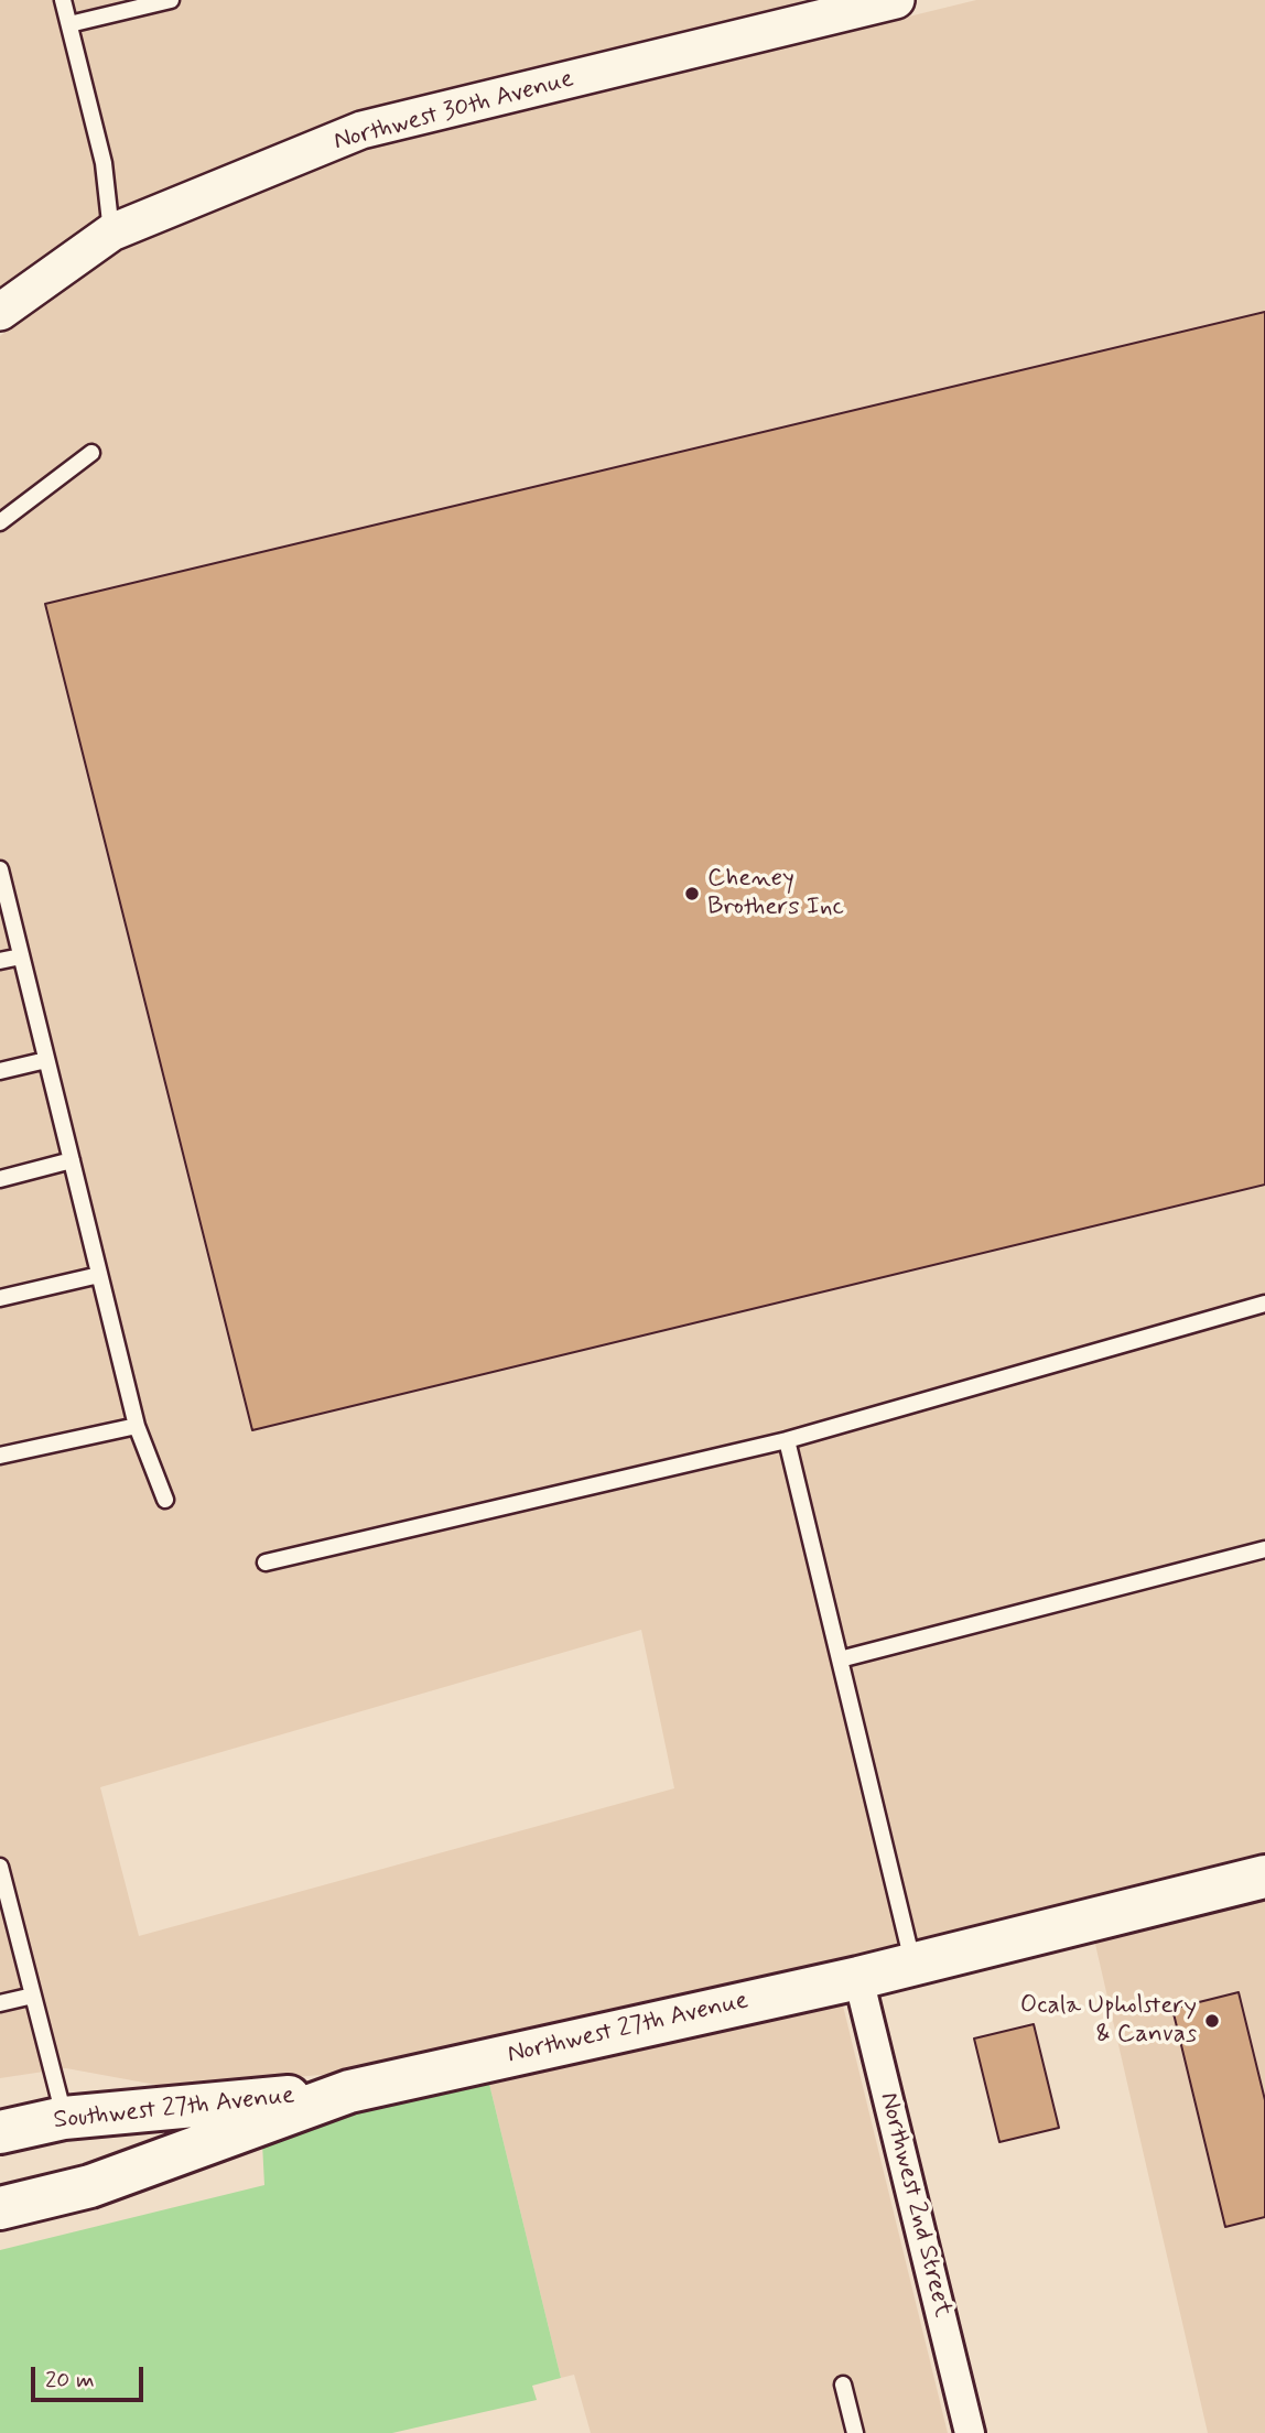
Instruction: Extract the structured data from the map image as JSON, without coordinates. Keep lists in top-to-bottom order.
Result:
{
  "streets": {
    "main road": ["Northwest 27th Avenue", "Southwest 27th Avenue"],
    "street": ["Northwest 30th Avenue", "Northwest 2nd Street"]
  },
  "crossings": [
    ["Northwest 27th Avenue", "Southwest 27th Avenue"],
    ["Northwest 27th Avenue", "Northwest 2nd Street"]
  ],
  "places": ["Cheney Brothers Inc", "Ocala Upholstery & Canvas"],
  "scale_bar": "20 m"
}
